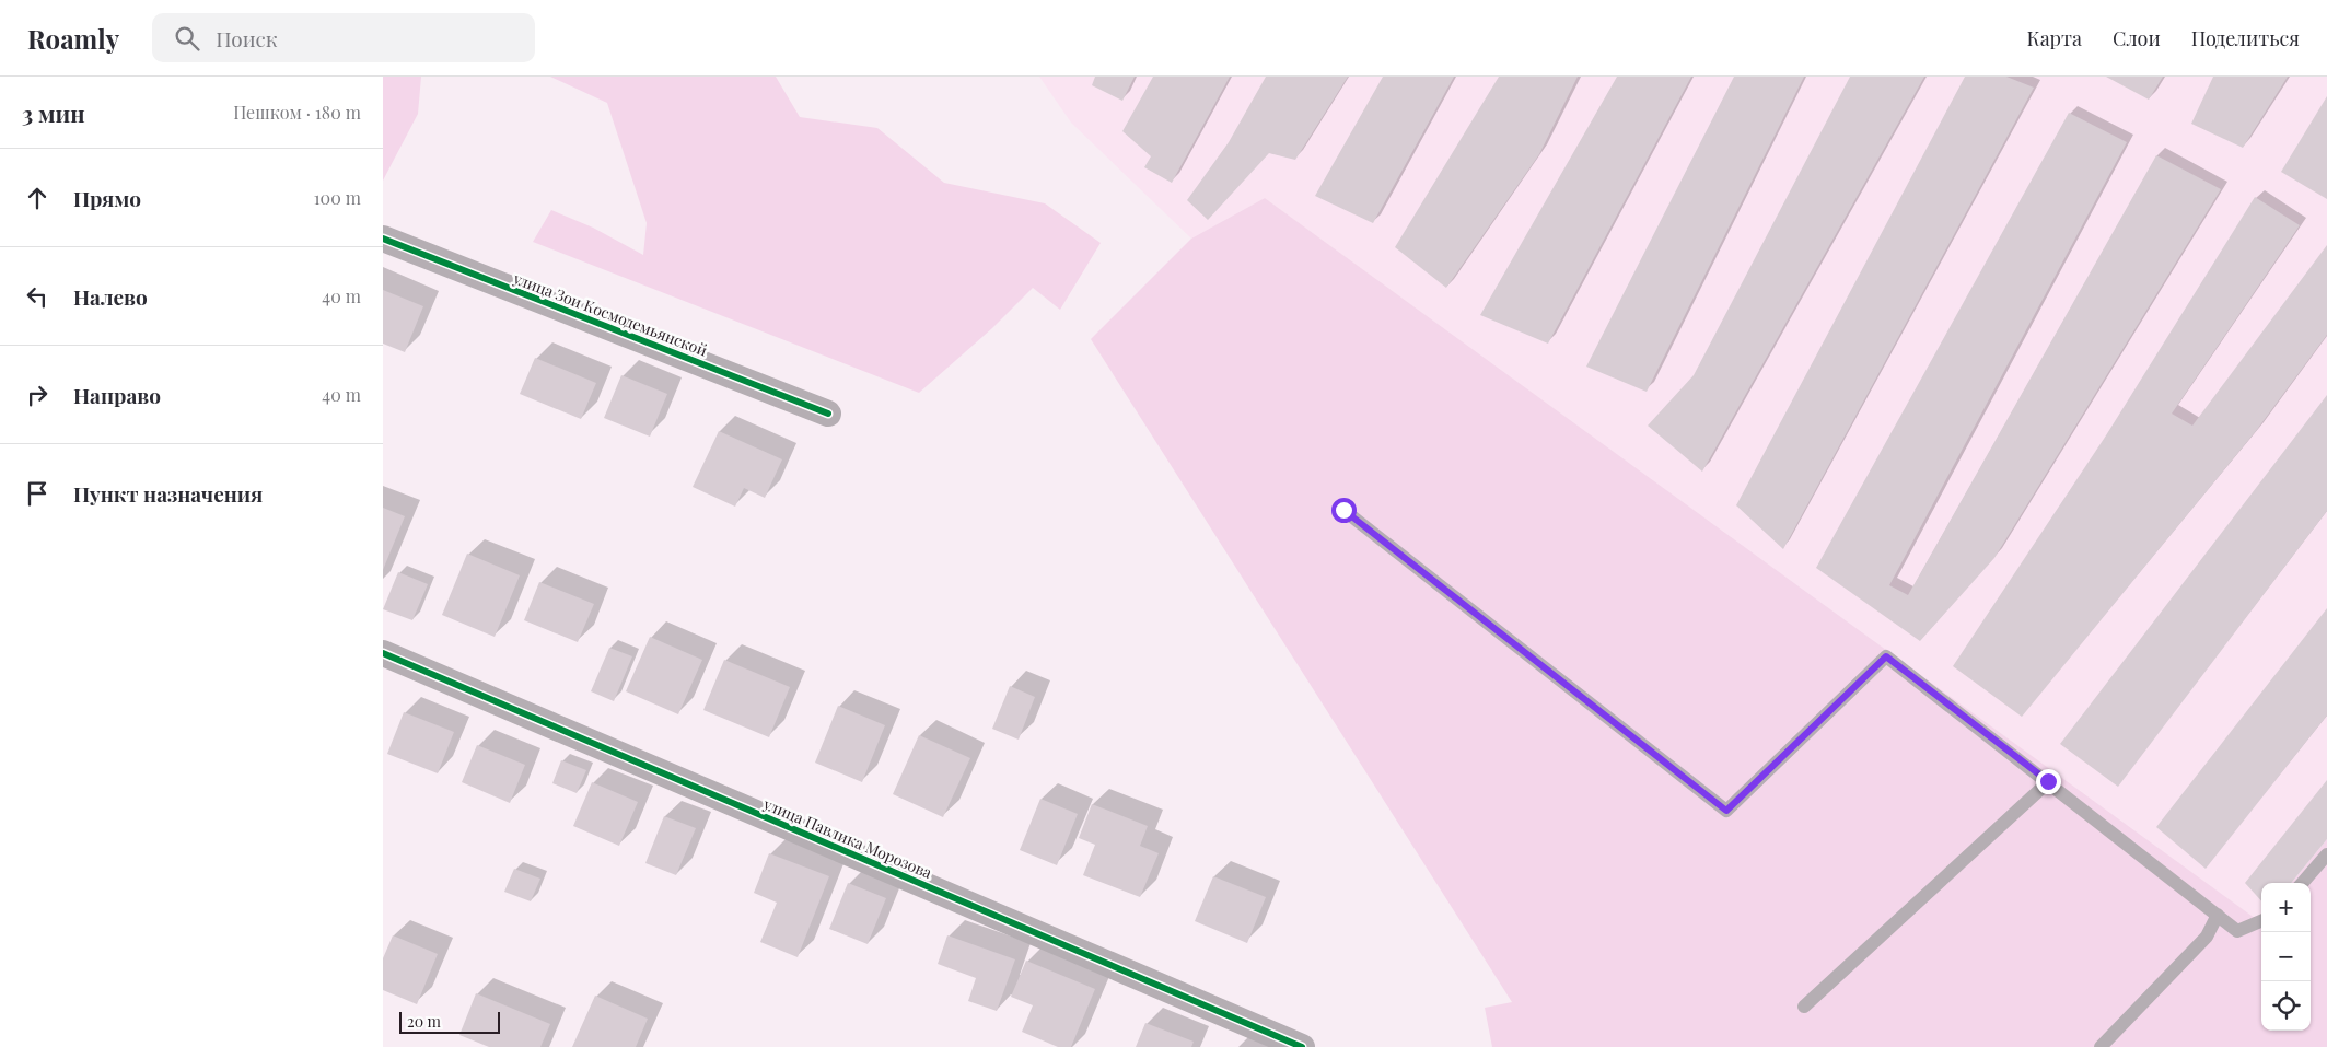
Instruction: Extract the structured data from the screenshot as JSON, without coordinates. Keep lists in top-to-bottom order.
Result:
{
  "streets": {
    "street": ["улица Зои Космодемьянской", "улица Павлика Морозова"]
  },
  "scale_bar": "20 m",
  "page": {
    "header": "Roamly",
    "search": "Поиск",
    "nav": ["Карта", "Слои", "Поделиться"],
    "heading": ["3 мин", "Пешком · 180 m"],
    "list": [
      ["Прямо", "100 m"],
      ["Налево", "40 m"],
      ["Направо", "40 m"],
      "Пункт назначения"
    ],
    "map_buttons": ["+", "−"],
    "scale": "20 m"
  }
}
